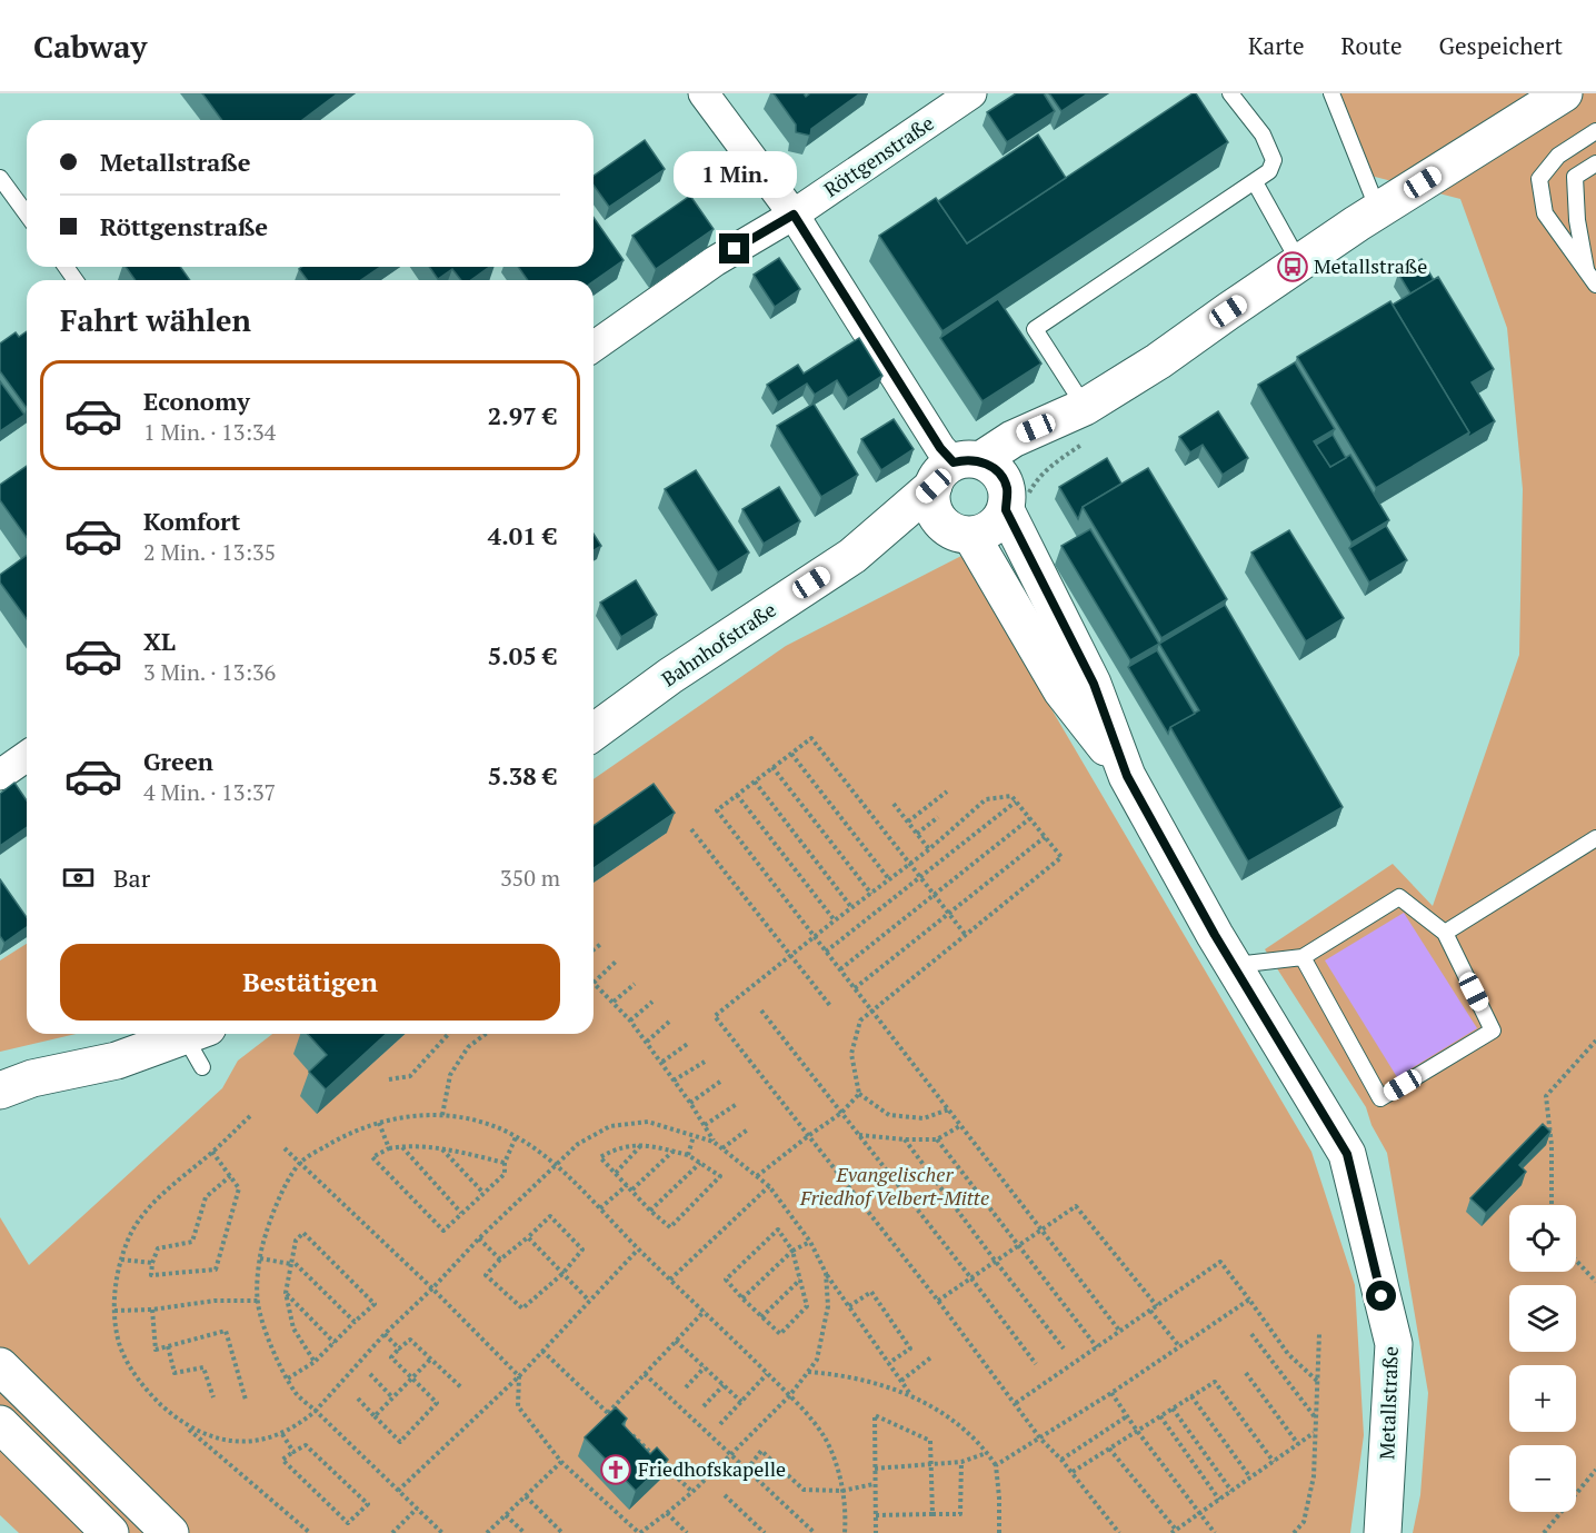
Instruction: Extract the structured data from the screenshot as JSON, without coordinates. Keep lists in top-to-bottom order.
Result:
{
  "streets": {
    "main road": ["Bahnhofstraße", "Metallstraße"],
    "street": ["Röttgenstraße"]
  },
  "crossings": [
    ["Röttgenstraße", "Metallstraße"],
    ["Bahnhofstraße", "Metallstraße"]
  ],
  "parks": ["Evangelischer Friedhof Velbert-Mitte"],
  "places": {
    "bus stop": ["Metallstraße"],
    "church": ["Friedhofskapelle"]
  },
  "page": {
    "header": "Cabway",
    "nav": ["Karte", "Route", "Gespeichert"],
    "banner": ["Metallstraße", "Röttgenstraße"],
    "bubble": "1 Min.",
    "heading": "Fahrt wählen",
    "list": [
      {
        "name": "Economy",
        "note": "1 Min. · 13:34",
        "value": "2.97 €"
      },
      {
        "name": "Komfort",
        "note": "2 Min. · 13:35",
        "value": "4.01 €"
      },
      {
        "name": "XL",
        "note": "3 Min. · 13:36",
        "value": "5.05 €"
      },
      {
        "name": "Green",
        "note": "4 Min. · 13:37",
        "value": "5.38 €"
      }
    ],
    "pay": ["Bar", "350 m"],
    "buttons": "Bestätigen",
    "map_buttons": ["+", "−"]
  }
}
